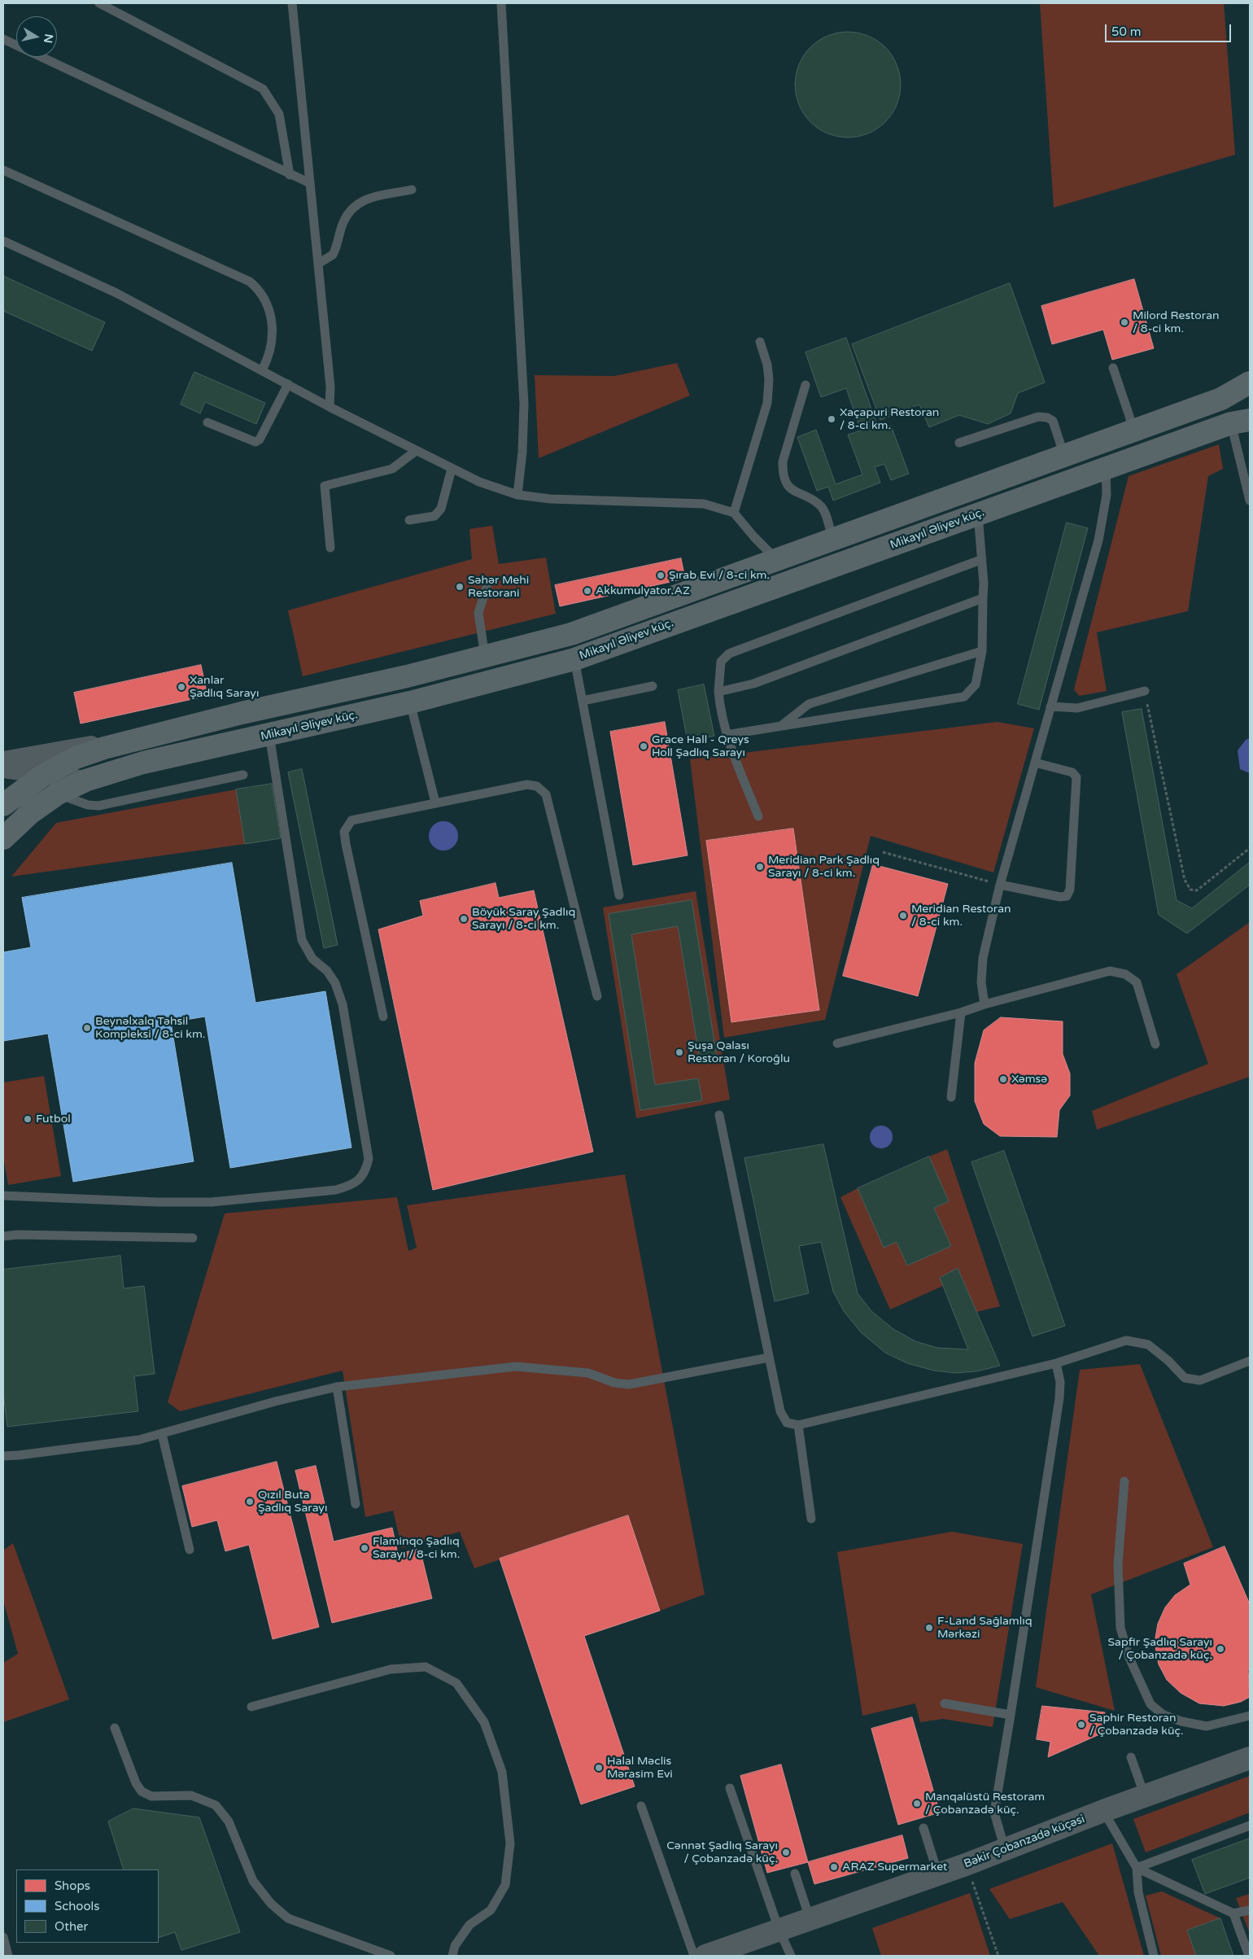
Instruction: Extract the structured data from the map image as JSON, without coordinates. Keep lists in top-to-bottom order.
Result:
{
  "streets": {
    "main road": ["Mikayıl Əliyev küç."],
    "street": ["Bəkir Çobanzadə küçəsi"]
  },
  "places": [
    "Milord Restoran / 8-ci km.",
    "Xaçapuri Restoran / 8-ci km.",
    "Şırab Evi / 8-ci km.",
    "Səhər Mehi Restorani",
    "Akkumulyator.AZ",
    "Xanlar Şadlıq Sarayı",
    "Grace Hall - Qreys Holl Şadlıq Sarayı",
    "Meridian Park Şadlıq Sarayı / 8-ci km.",
    "Meridian Restoran / 8-ci km.",
    "Böyük Saray Şadlıq Sarayı / 8-ci km.",
    "Beynəlxalq Təhsil Kompleksi / 8-ci km.",
    "Şuşa Qalası Restoran / Koroğlu",
    "Xəmsə",
    "Futbol",
    "Qızıl Buta Şadlıq Sarayı",
    "Flaminqo Şadlıq Sarayı / 8-ci km.",
    "F-Land Sağlamlıq Mərkəzi",
    "Sapfir Şadlıq Sarayı / Çobanzadə küç.",
    "Saphir Restoran / Çobanzadə küç.",
    "Halal Məclis Mərasim Evi",
    "Manqalüstü Restoram / Çobanzadə küç.",
    "Cənnət Şadlıq Sarayı / Çobanzadə küç.",
    "ARAZ Supermarket"
  ],
  "legend": ["Shops", "Schools", "Other"],
  "scale_bar": "50 m",
  "north": "right"
}
